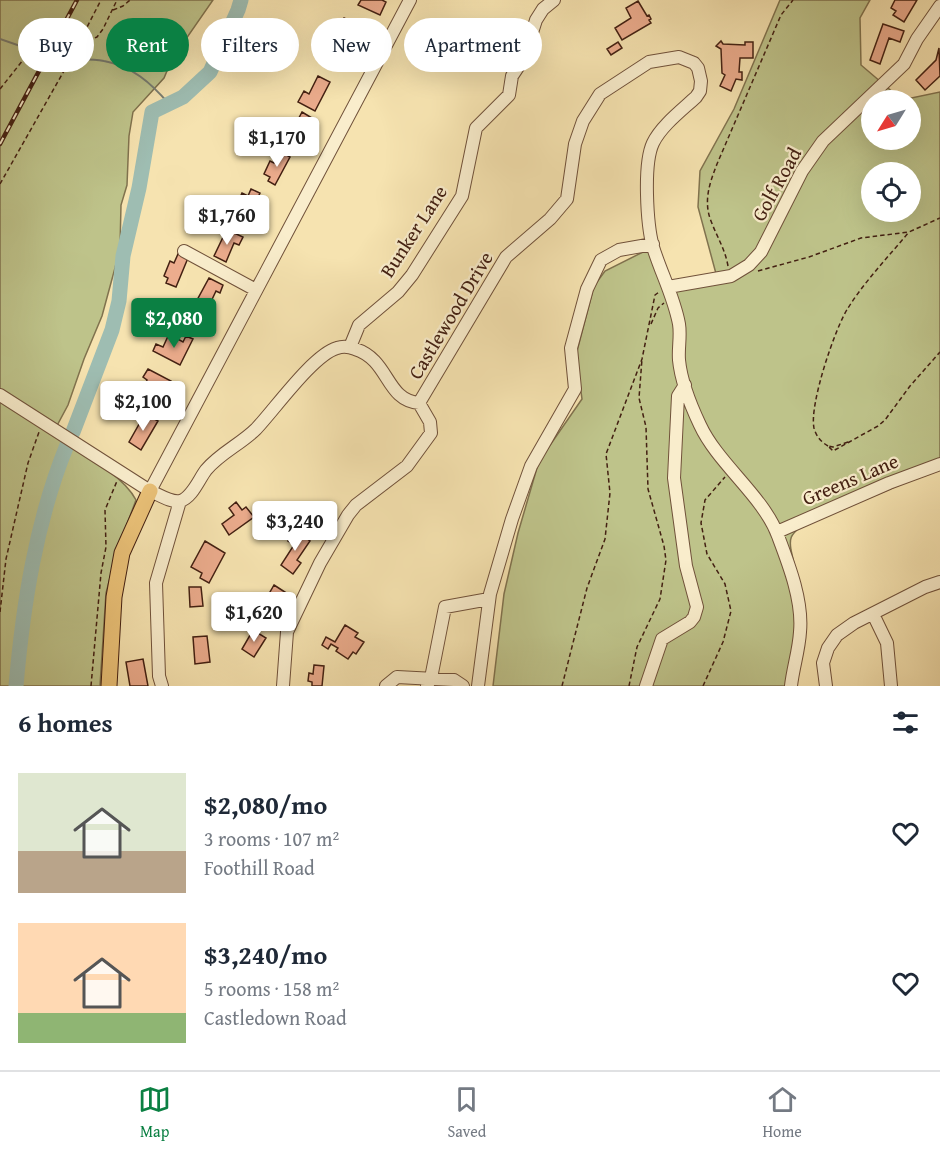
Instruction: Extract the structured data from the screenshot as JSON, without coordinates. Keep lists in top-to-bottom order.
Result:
{
  "streets": {
    "street": [
      "Golf Road",
      "Bunker Lane",
      "Castlewood Drive",
      "Greens Lane"
    ]
  },
  "crossings": [
    ["Golf Road", "Castlewood Drive"],
    ["Bunker Lane", "Castlewood Drive"],
    ["Castlewood Drive", "Greens Lane"]
  ],
  "north": "bottom left",
  "page": {
    "chip": [
      "Buy",
      "Rent",
      "Filters",
      "New",
      "Apartment"
    ],
    "price": [
      "$1,170",
      "$1,760",
      "$2,080",
      "$2,100",
      "$3,240",
      "$1,620"
    ],
    "heading": "6 homes",
    "list": [
      {
        "name": "$2,080/mo",
        "note": "3 rooms · 107 m² · Foothill Road"
      },
      {
        "name": "$3,240/mo",
        "note": "5 rooms · 158 m² · Castledown Road"
      }
    ],
    "tabs": ["Map", "Saved", "Home"]
  }
}
